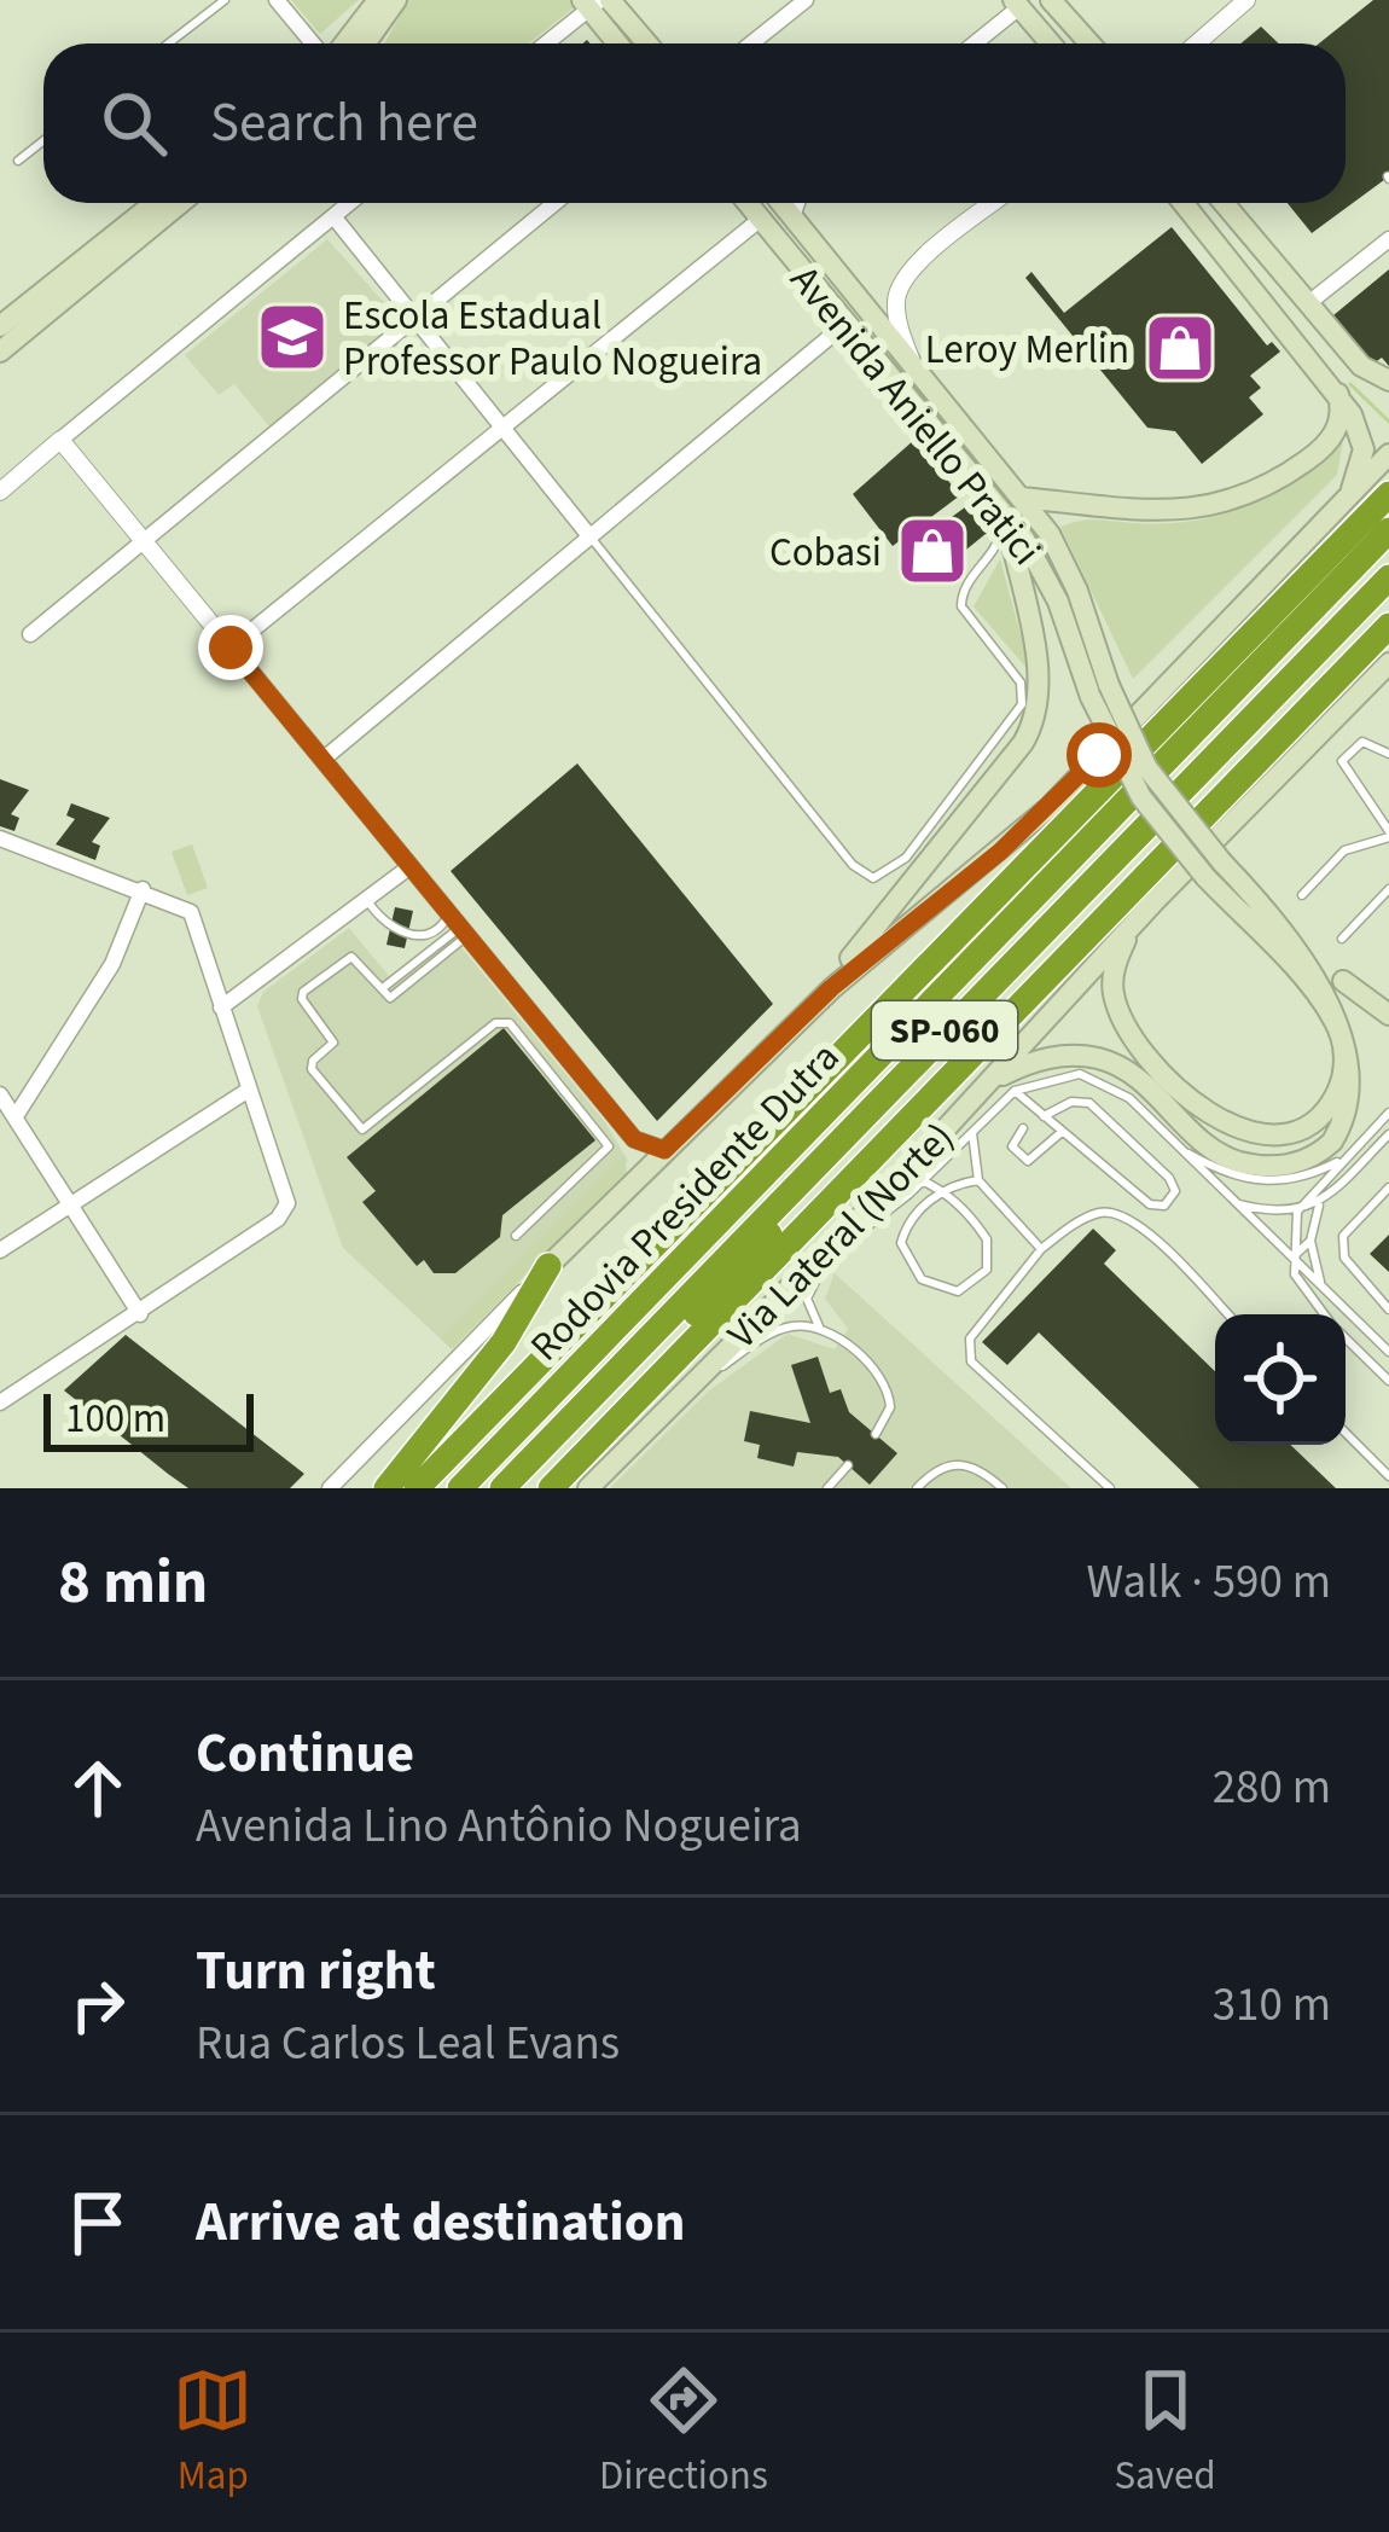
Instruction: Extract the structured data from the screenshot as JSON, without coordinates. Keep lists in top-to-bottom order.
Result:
{
  "streets": {
    "highway": ["SP-060", "Rodovia Presidente Dutra"],
    "main road": ["Avenida Aniello Pratici", "Via Lateral (Norte)"]
  },
  "crossings": [
    ["SP-060", "Rodovia Presidente Dutra"]
  ],
  "places": {
    "school or university": ["Escola Estadual Professor Paulo Nogueira"],
    "shop": ["Leroy Merlin", "Cobasi"]
  },
  "scale_bar": "100 m",
  "page": {
    "search": "Search here",
    "scale": "100 m",
    "heading": ["8 min", "Walk · 590 m"],
    "list": [
      ["Continue", "Avenida Lino Antônio Nogueira", "280 m"],
      ["Turn right", "Rua Carlos Leal Evans", "310 m"],
      "Arrive at destination"
    ],
    "nav": ["Map", "Directions", "Saved"]
  }
}
